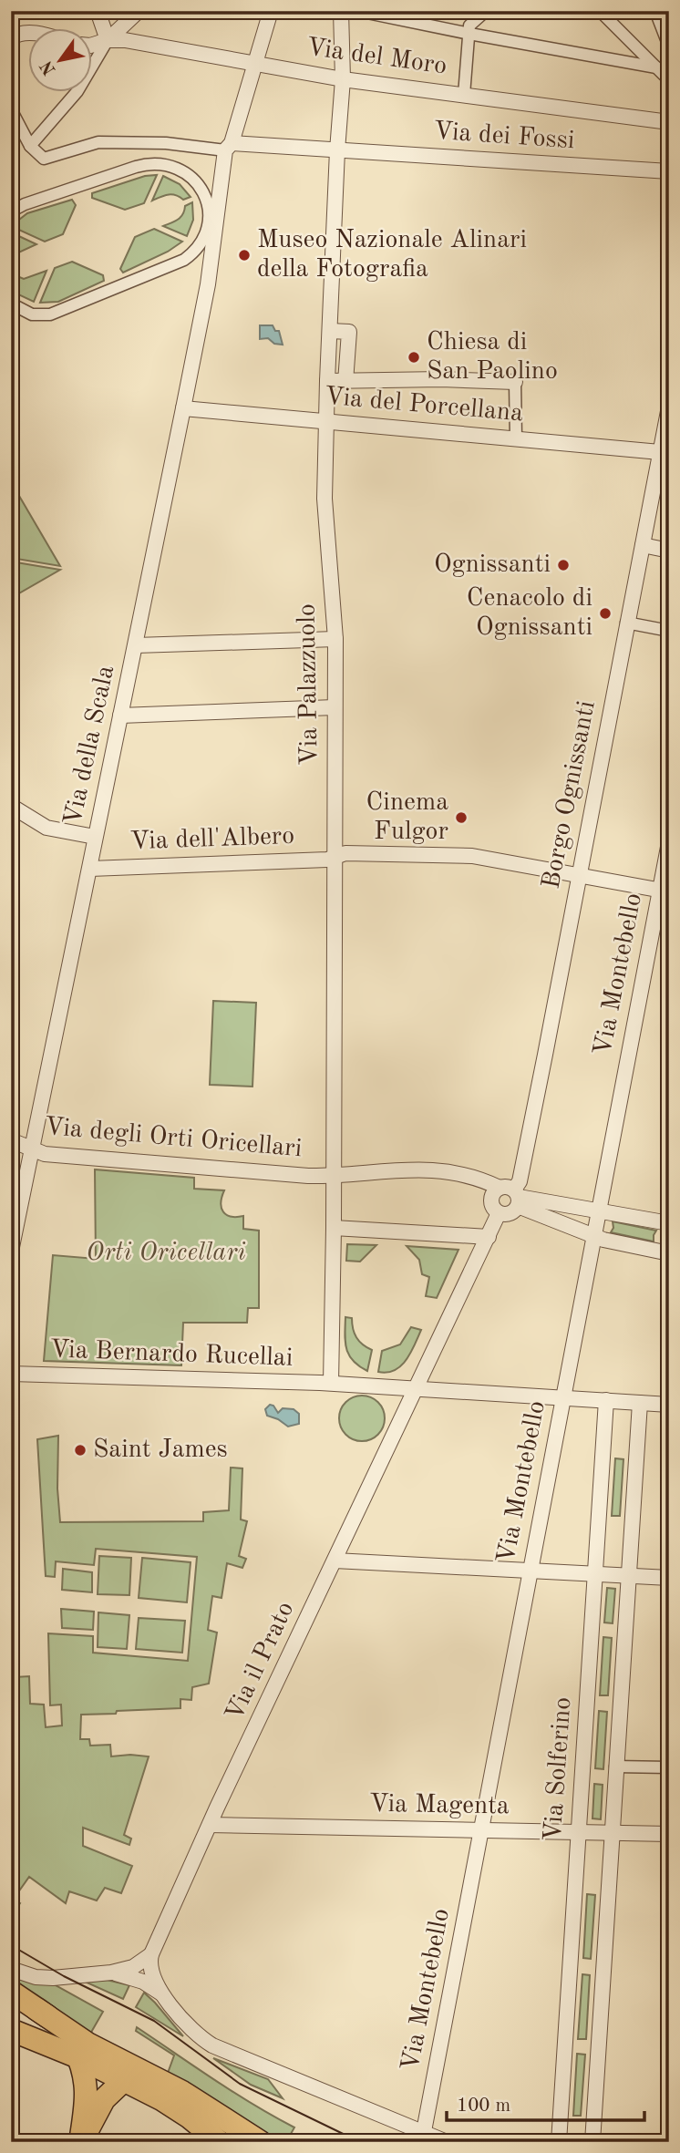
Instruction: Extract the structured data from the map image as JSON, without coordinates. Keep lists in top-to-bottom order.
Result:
{
  "streets": {
    "street": [
      "Via del Moro",
      "Via dei Fossi",
      "Via del Porcellana",
      "Via Palazzuolo",
      "Via della Scala",
      "Borgo Ognissanti",
      "Via dell'Albero",
      "Via Montebello",
      "Via degli Orti Oricellari",
      "Via Bernardo Rucellai",
      "Via il Prato",
      "Via Solferino",
      "Via Magenta"
    ]
  },
  "crossings": [
    ["Via del Moro", "Via Palazzuolo"],
    ["Via del Moro", "Via della Scala"],
    ["Via dei Fossi", "Via Palazzuolo"],
    ["Via dei Fossi", "Via della Scala"],
    ["Via del Porcellana", "Via Palazzuolo"],
    ["Via del Porcellana", "Via della Scala"],
    ["Via del Porcellana", "Borgo Ognissanti"],
    ["Via Palazzuolo", "Via dell'Albero"],
    ["Via Palazzuolo", "Via degli Orti Oricellari"],
    ["Via della Scala", "Via dell'Albero"],
    ["Via della Scala", "Via degli Orti Oricellari"],
    ["Borgo Ognissanti", "Via dell'Albero"],
    ["Borgo Ognissanti", "Via degli Orti Oricellari"],
    ["Borgo Ognissanti", "Via il Prato"],
    ["Via dell'Albero", "Via Montebello"],
    ["Via Montebello", "Via Magenta"],
    ["Via degli Orti Oricellari", "Via il Prato"],
    ["Via il Prato", "Via Magenta"],
    ["Via Solferino", "Via Magenta"]
  ],
  "parks": ["Orti Oricellari"],
  "places": [
    "Museo Nazionale Alinari della Fotografia",
    "Chiesa di San Paolino",
    "Ognissanti",
    "Cenacolo di Ognissanti",
    "Cinema Fulgor",
    "Saint James"
  ],
  "scale_bar": "100 m",
  "north": "bottom left"
}
